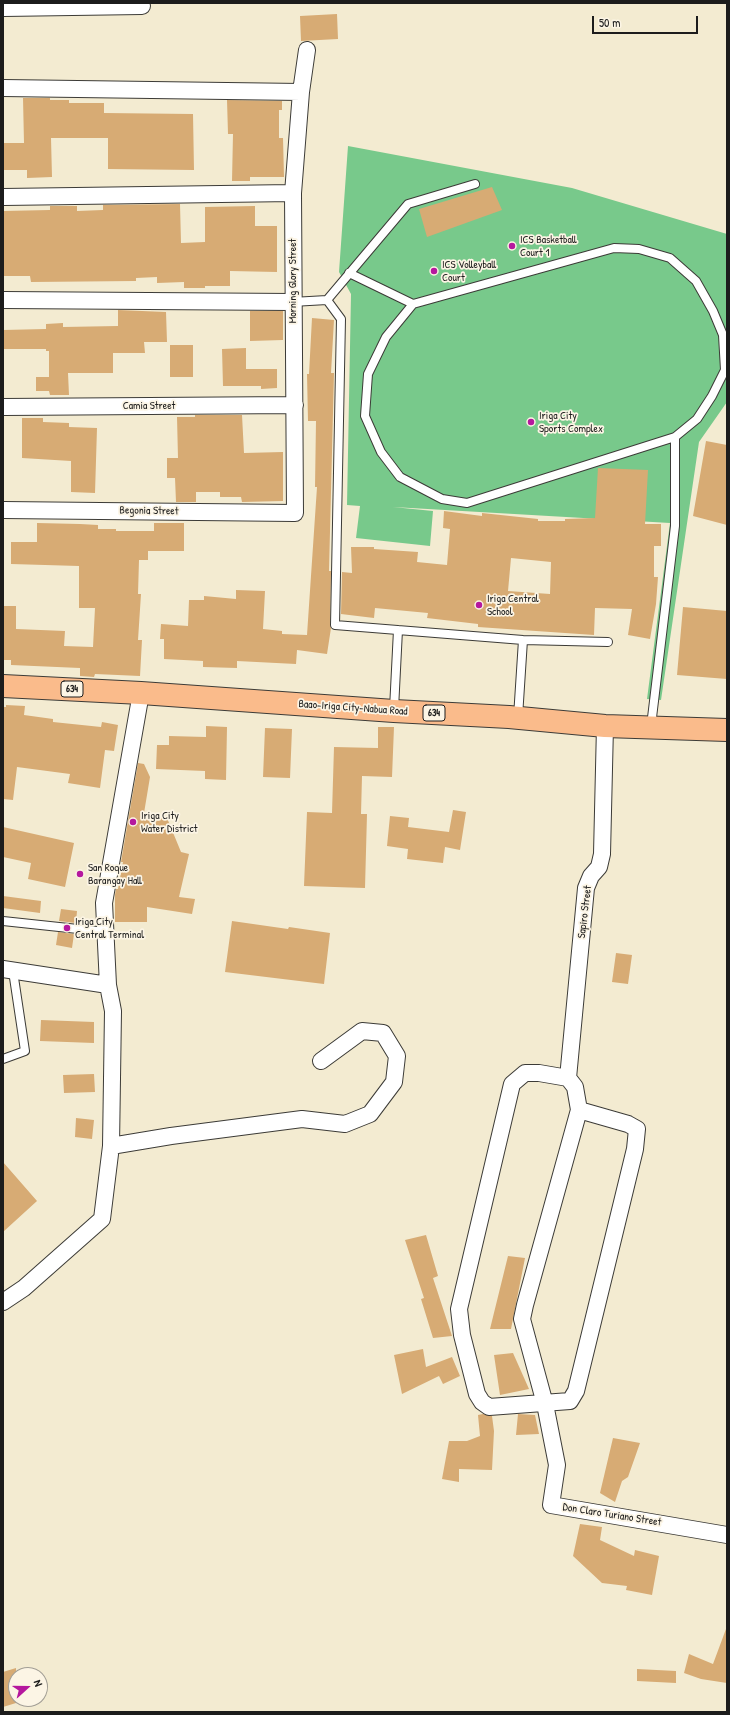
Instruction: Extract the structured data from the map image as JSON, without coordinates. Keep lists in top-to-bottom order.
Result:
{
  "streets": {
    "main road": ["634", "Baao-Iriga City-Nabua Road"],
    "street": [
      "Morning Glory Street",
      "Camia Street",
      "Begonia Street",
      "Sapiro Street",
      "Don Claro Turiano Street"
    ]
  },
  "crossings": [
    ["Morning Glory Street", "Camia Street"],
    ["Morning Glory Street", "Begonia Street"],
    ["Baao-Iriga City-Nabua Road", "Sapiro Street"]
  ],
  "places": [
    "ICS Basketball Court 1",
    "ICS Volleyball Court",
    "Iriga City Sports Complex",
    "Iriga Central School",
    "Iriga City Water District",
    "San Roque Barangay Hall",
    "Iriga City Central Terminal"
  ],
  "scale_bar": "50 m",
  "north": "right"
}
